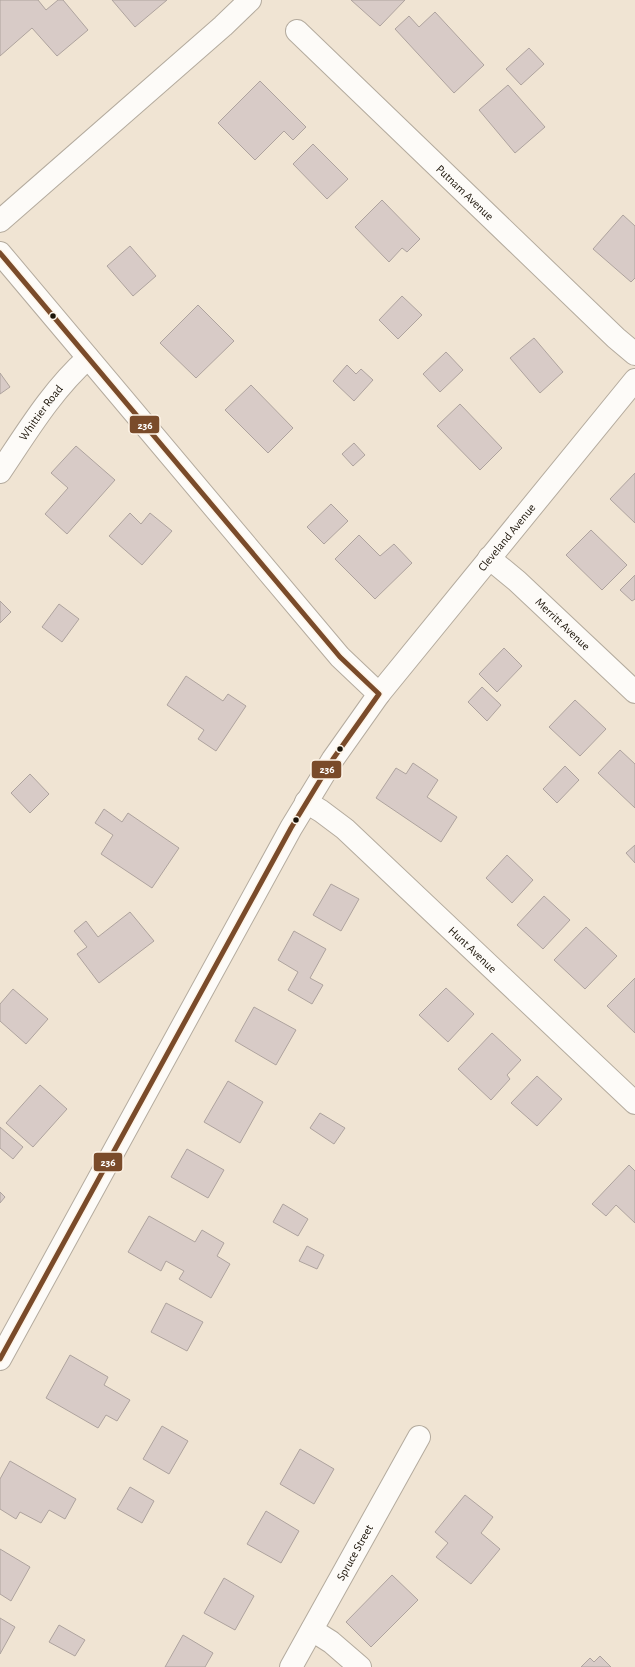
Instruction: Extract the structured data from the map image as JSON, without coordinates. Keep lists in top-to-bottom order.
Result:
{
  "streets": {
    "street": [
      "Putnam Avenue",
      "Whittier Road",
      "Cleveland Avenue",
      "Merritt Avenue",
      "Hunt Avenue",
      "Spruce Street"
    ]
  },
  "crossings": [
    ["Cleveland Avenue", "Merritt Avenue"],
    ["Cleveland Avenue", "Hunt Avenue"]
  ],
  "lines": ["transit line 236"]
}
